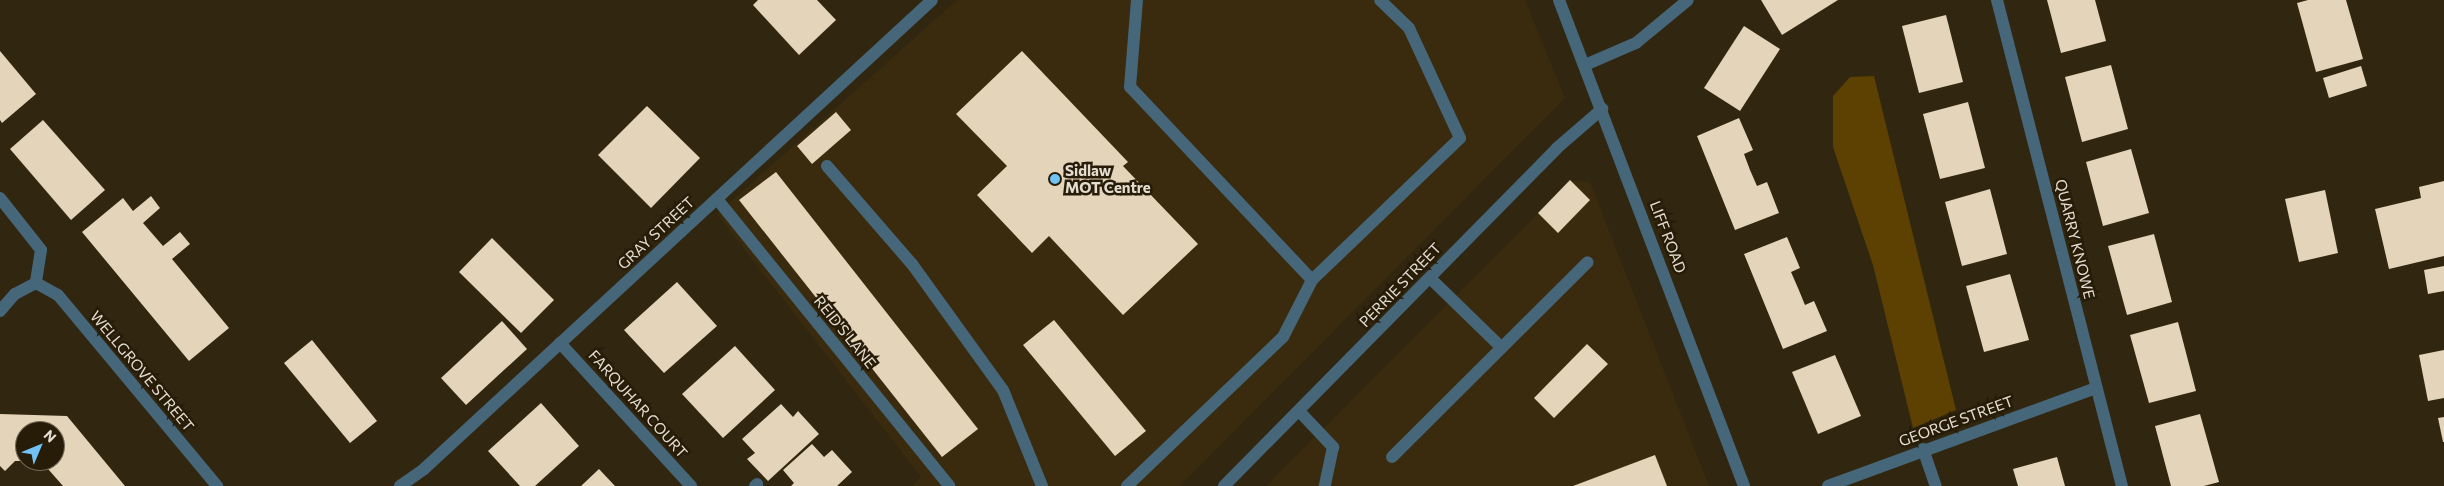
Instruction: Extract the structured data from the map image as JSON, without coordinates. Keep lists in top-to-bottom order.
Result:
{
  "streets": {
    "street": [
      "GRAY STREET",
      "LIFF ROAD",
      "QUARRY KNOWE",
      "PERRIE STREET",
      "REID'S LANE",
      "WELLGROVE STREET",
      "FARQUHAR COURT",
      "GEORGE STREET"
    ]
  },
  "crossings": [
    ["GRAY STREET", "REID'S LANE"],
    ["GRAY STREET", "FARQUHAR COURT"],
    ["LIFF ROAD", "PERRIE STREET"],
    ["QUARRY KNOWE", "GEORGE STREET"]
  ],
  "places": ["Sidlaw MOT Centre"],
  "north": "top right"
}
